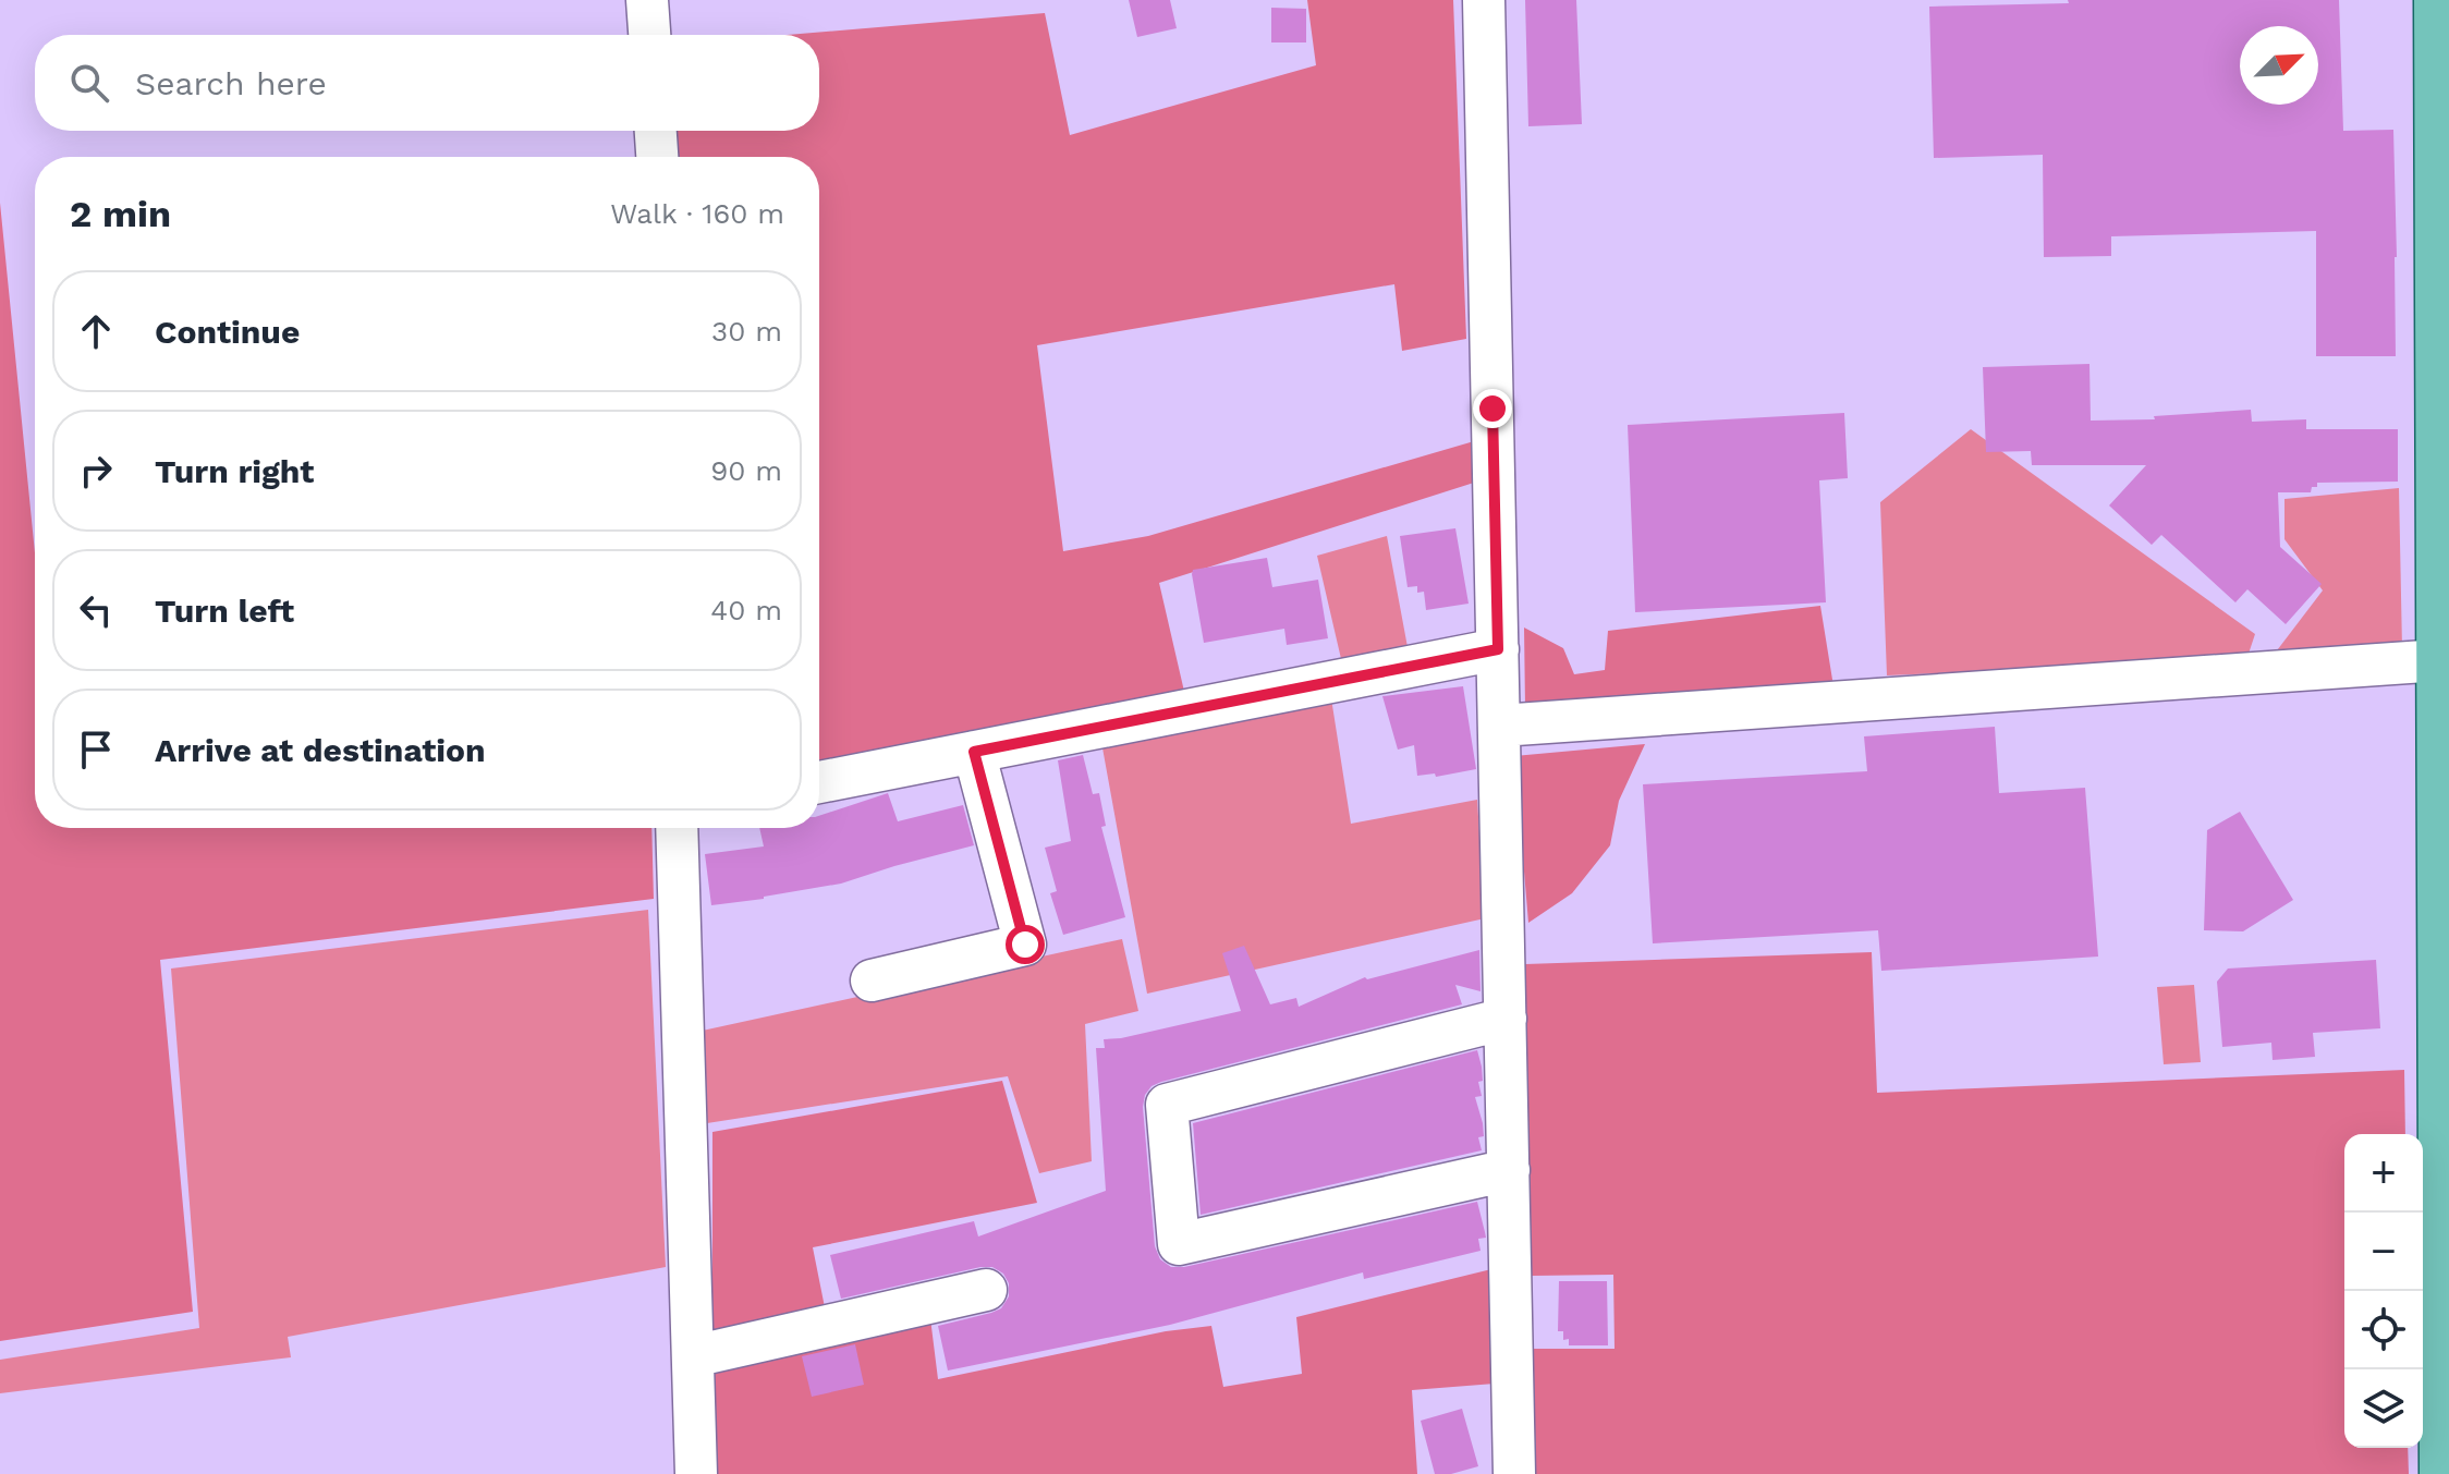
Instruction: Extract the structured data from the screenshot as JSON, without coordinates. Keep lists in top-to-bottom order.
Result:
{
  "north": "top right",
  "page": {
    "search": "Search here",
    "heading": ["2 min", "Walk · 160 m"],
    "list": [
      ["Continue", "30 m"],
      ["Turn right", "90 m"],
      ["Turn left", "40 m"],
      "Arrive at destination"
    ],
    "map_buttons": ["+", "−"]
  }
}
